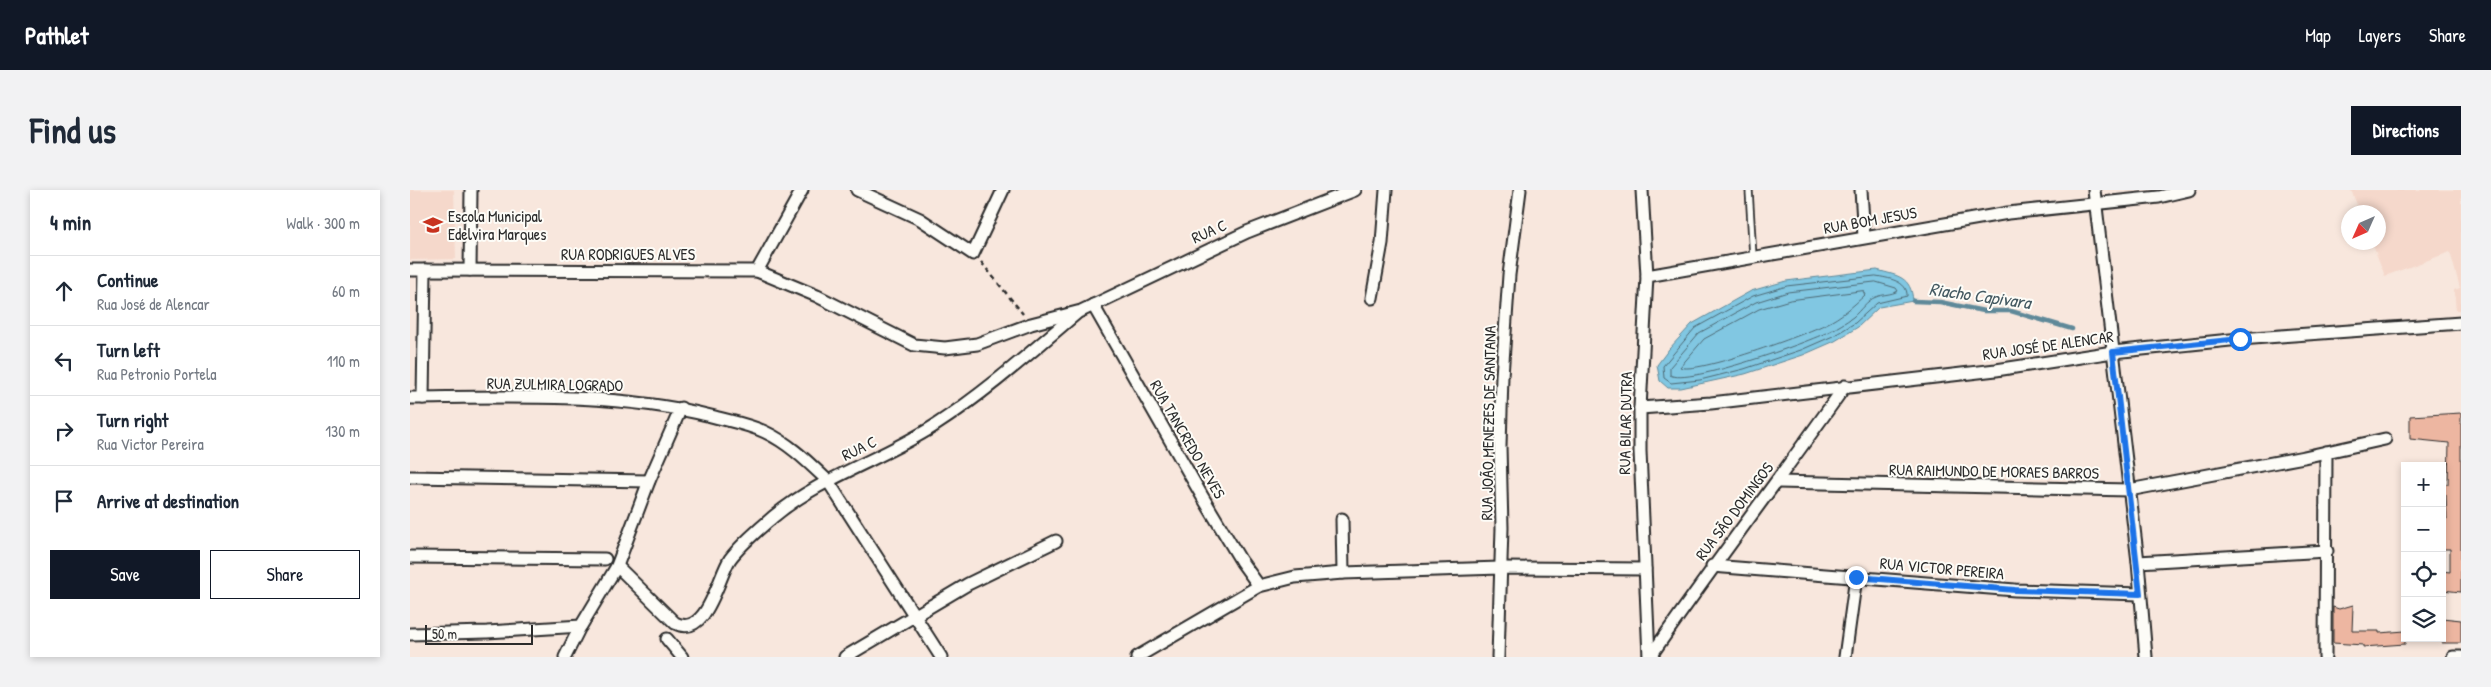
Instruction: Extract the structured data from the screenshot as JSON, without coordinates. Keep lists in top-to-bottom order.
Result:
{
  "streets": {
    "street": [
      "RUA BOM JESUS",
      "RUA C",
      "RUA RODRIGUES ALVES",
      "RUA JOSÉ DE ALENCAR",
      "RUA ZULMIRA LOGRADO",
      "RUA JOÃO MENEZES DE SANTANA",
      "RUA BILAR DUTRA",
      "RUA TANCREDO NEVES",
      "RUA RAIMUNDO DE MORAES BARROS",
      "RUA SÃO DOMINGOS",
      "RUA VICTOR PEREIRA"
    ]
  },
  "crossings": [
    ["RUA BOM JESUS", "RUA BILAR DUTRA"],
    ["RUA C", "RUA RODRIGUES ALVES"],
    ["RUA C", "RUA ZULMIRA LOGRADO"],
    ["RUA C", "RUA TANCREDO NEVES"],
    ["RUA JOSÉ DE ALENCAR", "RUA BILAR DUTRA"],
    ["RUA JOSÉ DE ALENCAR", "RUA SÃO DOMINGOS"],
    ["RUA BILAR DUTRA", "RUA SÃO DOMINGOS"],
    ["RUA RAIMUNDO DE MORAES BARROS", "RUA SÃO DOMINGOS"],
    ["RUA SÃO DOMINGOS", "RUA VICTOR PEREIRA"]
  ],
  "water": ["Riacho Capivara"],
  "places": {
    "school or university": ["Escola Municipal Edelvira Marques"]
  },
  "scale_bar": "50 m",
  "north": "bottom left",
  "page": {
    "header": "Pathlet",
    "nav": ["Map", "Layers", "Share"],
    "buttons": [
      "Directions",
      ["Save", "Share"]
    ],
    "title": "Find us",
    "heading": ["4 min", "Walk · 300 m"],
    "list": [
      ["Continue", "Rua José de Alencar", "60 m"],
      ["Turn left", "Rua Petronio Portela", "110 m"],
      ["Turn right", "Rua Victor Pereira", "130 m"],
      "Arrive at destination"
    ],
    "map_buttons": ["+", "−"],
    "scale": "50 m"
  }
}
